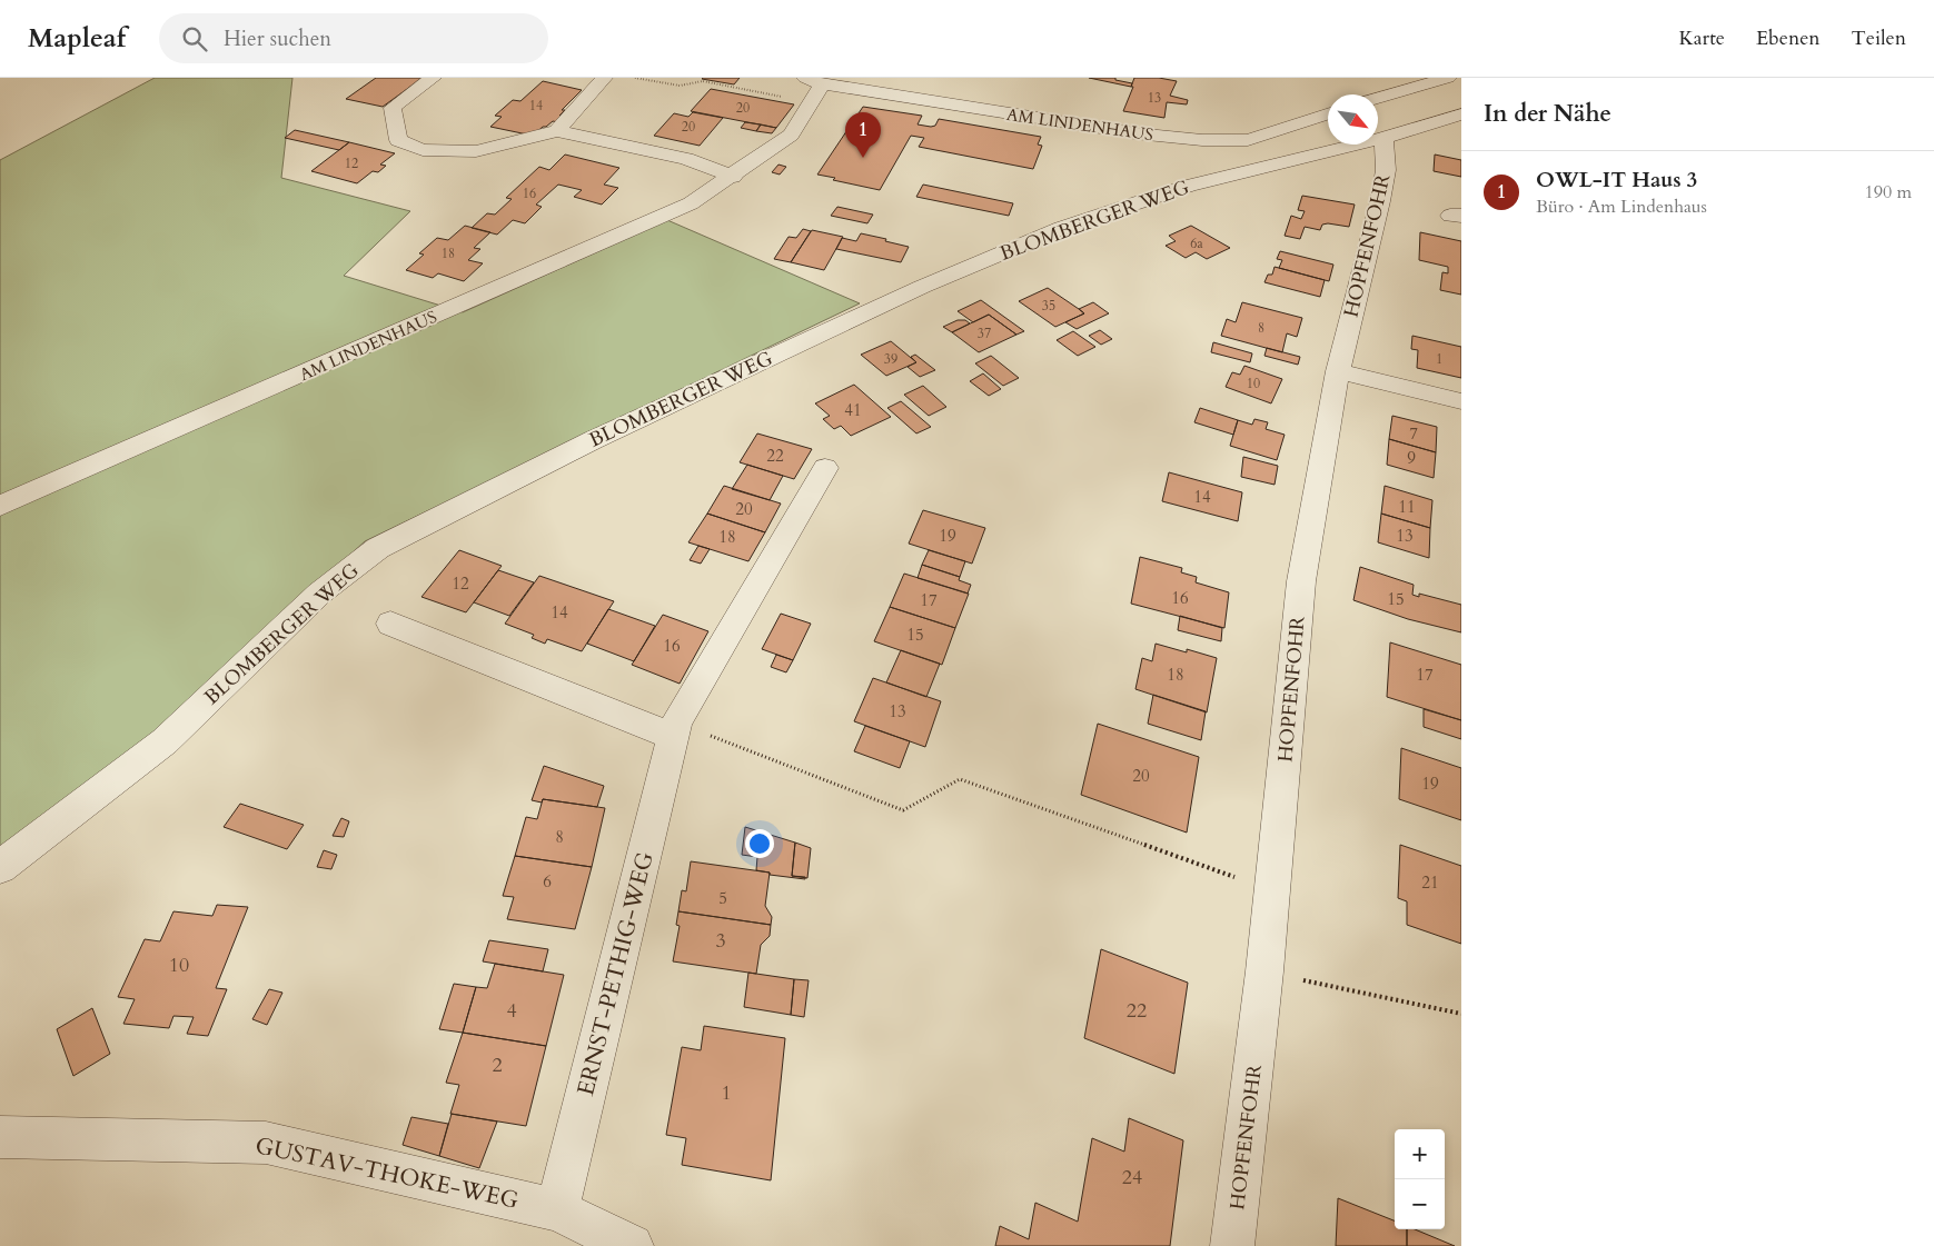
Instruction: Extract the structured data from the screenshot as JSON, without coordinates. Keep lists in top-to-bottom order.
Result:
{
  "streets": {
    "street": [
      "AM LINDENHAUS",
      "BLOMBERGER WEG",
      "HOPFENFOHR",
      "ERNST-PETHIG-WEG",
      "GUSTAV-THOKE-WEG"
    ]
  },
  "crossings": [
    ["BLOMBERGER WEG", "HOPFENFOHR"],
    ["ERNST-PETHIG-WEG", "GUSTAV-THOKE-WEG"]
  ],
  "house_numbers": [
    "13",
    "14",
    "20",
    "20",
    "12",
    "16",
    "6a",
    "18",
    "35",
    "8",
    "37",
    "39",
    "1",
    "10",
    "41",
    "7",
    "22",
    "9",
    "14",
    "11",
    "20",
    "19",
    "13",
    "18",
    "12",
    "16",
    "15",
    "17",
    "14",
    "15",
    "16",
    "18",
    "17",
    "13",
    "20",
    "19",
    "8",
    "6",
    "21",
    "5",
    "3",
    "10",
    "4",
    "22",
    "2",
    "1",
    "24"
  ],
  "north": "bottom right",
  "page": {
    "header": "Mapleaf",
    "search": "Hier suchen",
    "nav": ["Karte", "Ebenen", "Teilen"],
    "heading": "In der Nähe",
    "pins": "1",
    "list": [
      {
        "mark": "1",
        "name": "OWL-IT Haus 3",
        "note": "Büro · Am Lindenhaus",
        "value": "190 m"
      }
    ],
    "map_buttons": ["+", "−"]
  }
}
